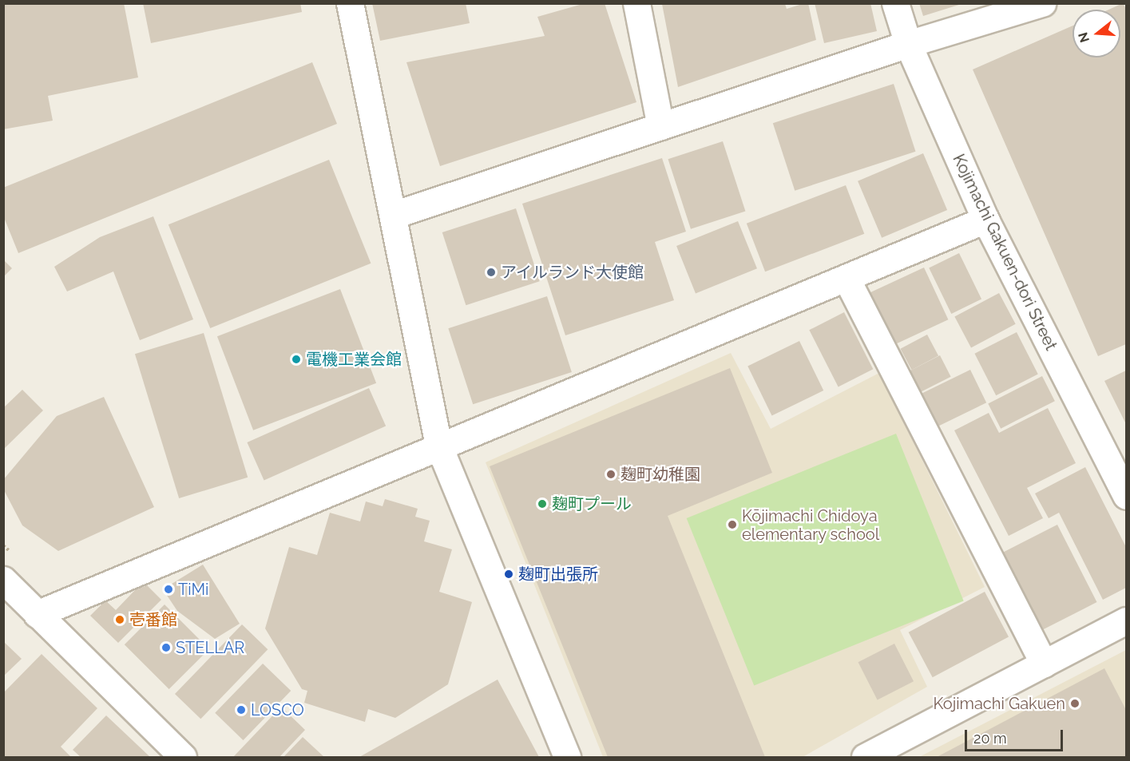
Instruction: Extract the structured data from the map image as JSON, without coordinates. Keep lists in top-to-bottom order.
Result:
{
  "streets": {
    "street": ["Kojimachi Gakuen-dori Street"]
  },
  "places": [
    "アイルランド大使館",
    "電機工業会館",
    "麹町幼稚園",
    "麹町プール",
    "Kōjimachi Chidoya elementary school",
    "麹町出張所",
    "TiMi",
    "壱番館",
    "STELLAR",
    "Kojimachi Gakuen",
    "LOSCO"
  ],
  "scale_bar": "20 m",
  "north": "left"
}
